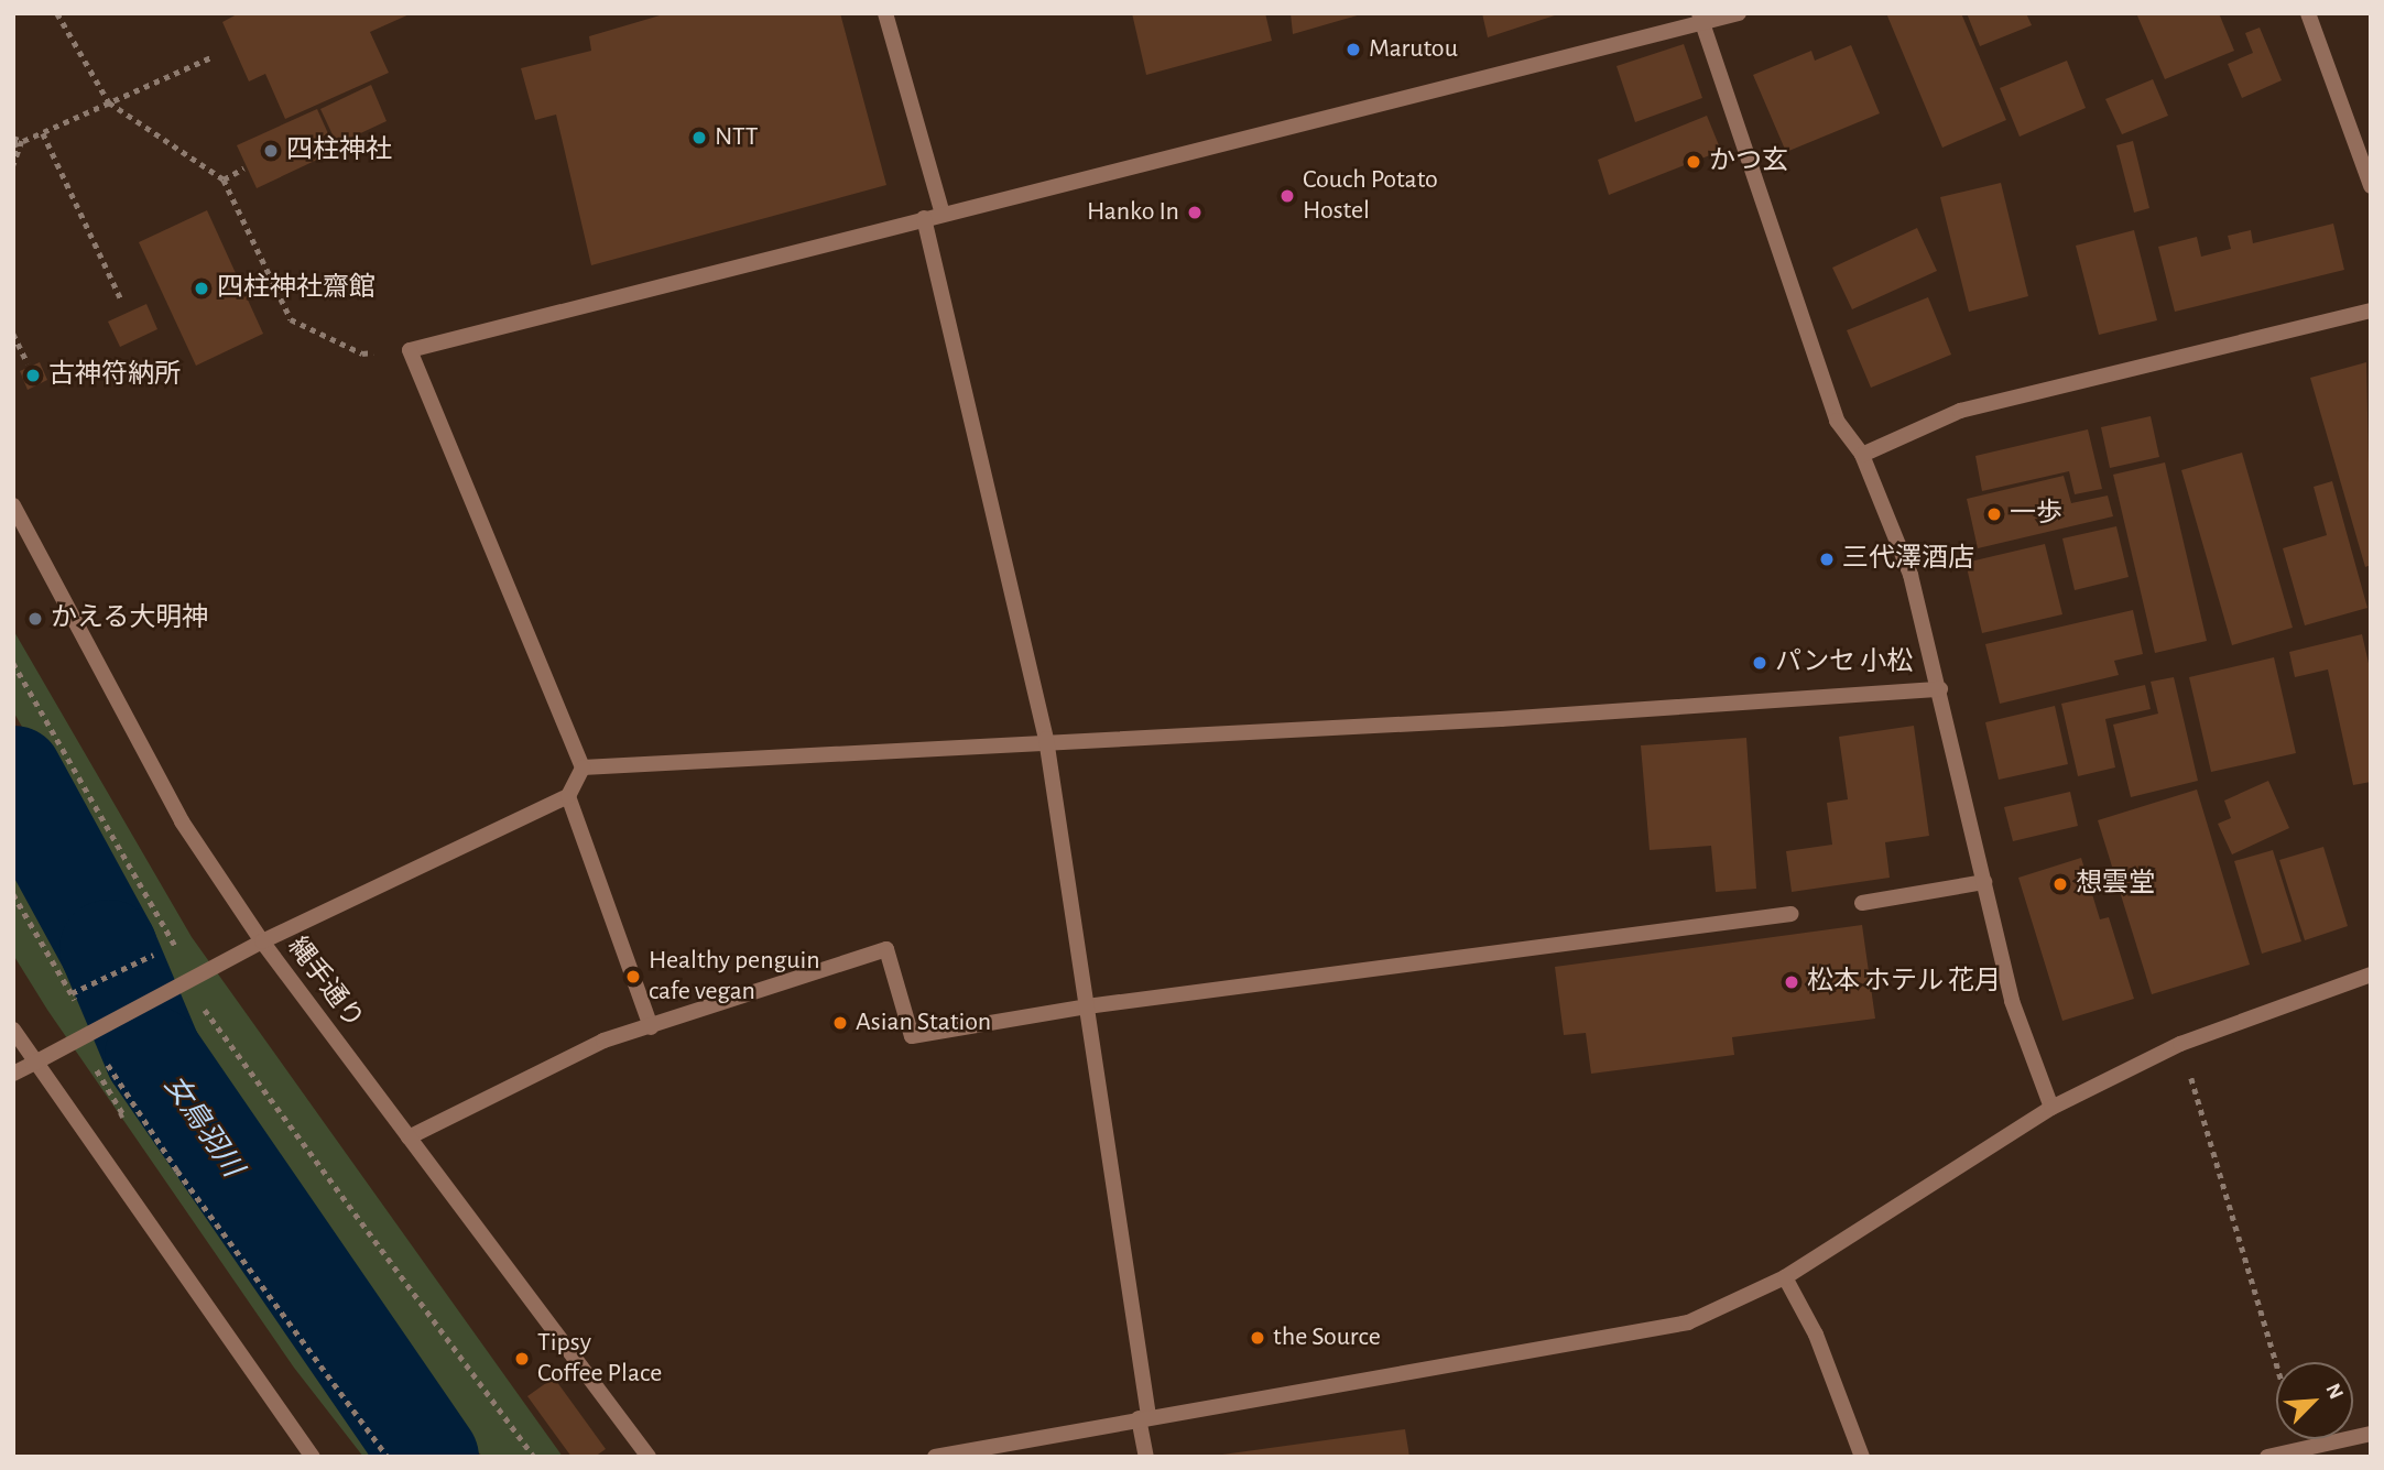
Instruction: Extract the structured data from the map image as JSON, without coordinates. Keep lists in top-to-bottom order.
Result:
{
  "streets": {
    "street": ["縄手通り"]
  },
  "water": ["女鳥羽川"],
  "places": [
    "Marutou",
    "NTT",
    "四柱神社",
    "かつ玄",
    "Couch Potato Hostel",
    "Hanko In",
    "四柱神社齋館",
    "古神符納所",
    "一歩",
    "三代澤酒店",
    "かえる大明神",
    "パンセ 小松",
    "想雲堂",
    "Healthy penguin cafe vegan",
    "松本 ホテル 花月",
    "Asian Station",
    "the Source",
    "Tipsy Coffee Place"
  ],
  "north": "top right"
}
